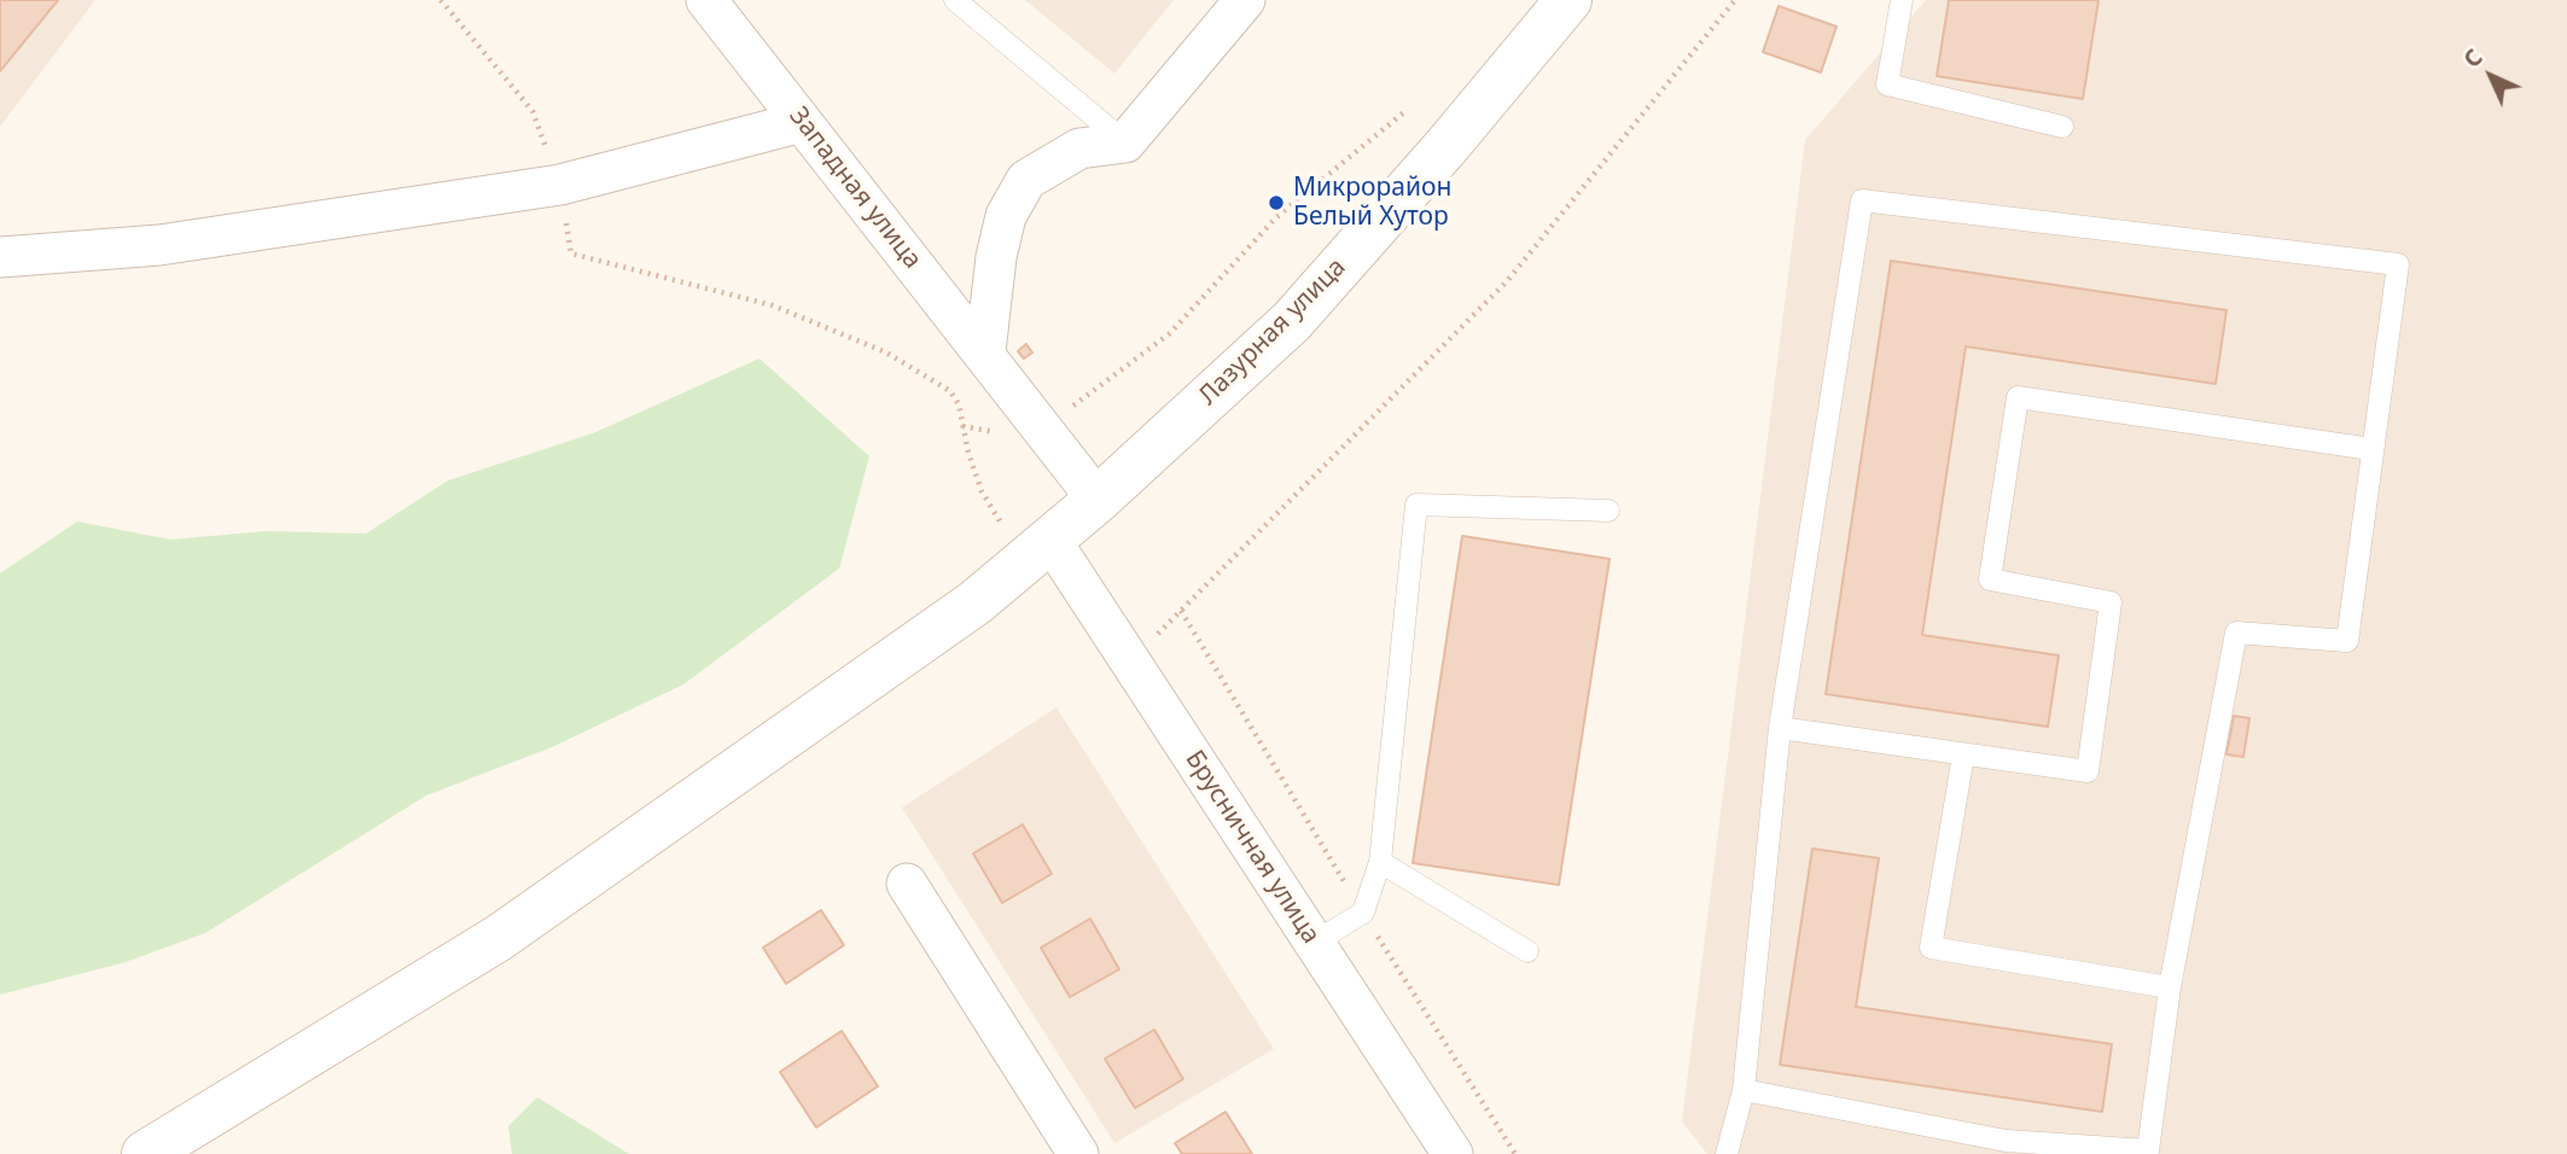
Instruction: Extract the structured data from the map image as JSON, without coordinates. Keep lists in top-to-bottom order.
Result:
{
  "streets": {
    "street": ["Западная улица", "Лазурная улица", "Брусничная улица"]
  },
  "crossings": [
    ["Западная улица", "Лазурная улица"],
    ["Лазурная улица", "Брусничная улица"]
  ],
  "places": ["Микрорайон Белый Хутор"],
  "north": "top left"
}
